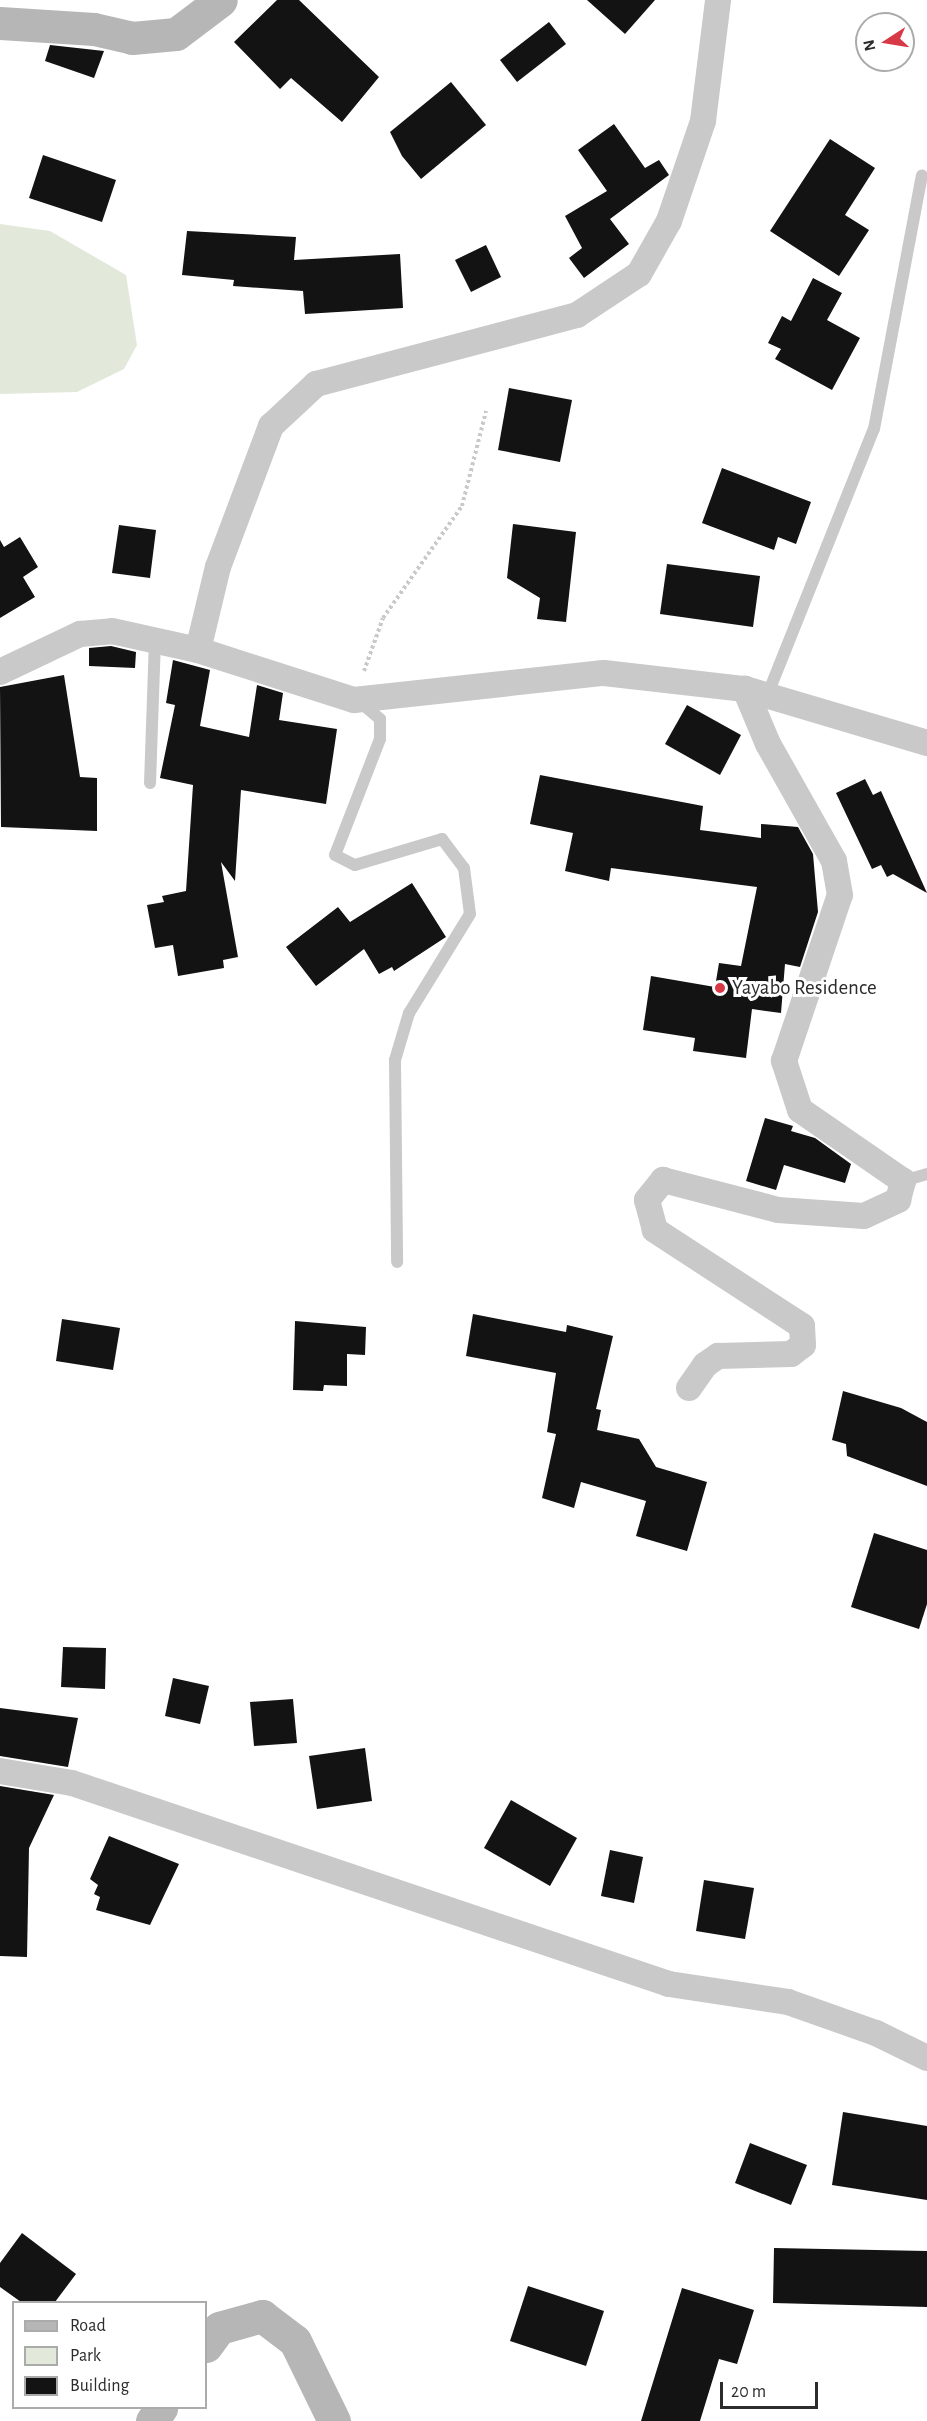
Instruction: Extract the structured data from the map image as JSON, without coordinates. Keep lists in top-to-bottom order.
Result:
{
  "places": ["Yayabo Residence"],
  "legend": ["Road", "Park", "Building"],
  "scale_bar": "20 m",
  "north": "left"
}
